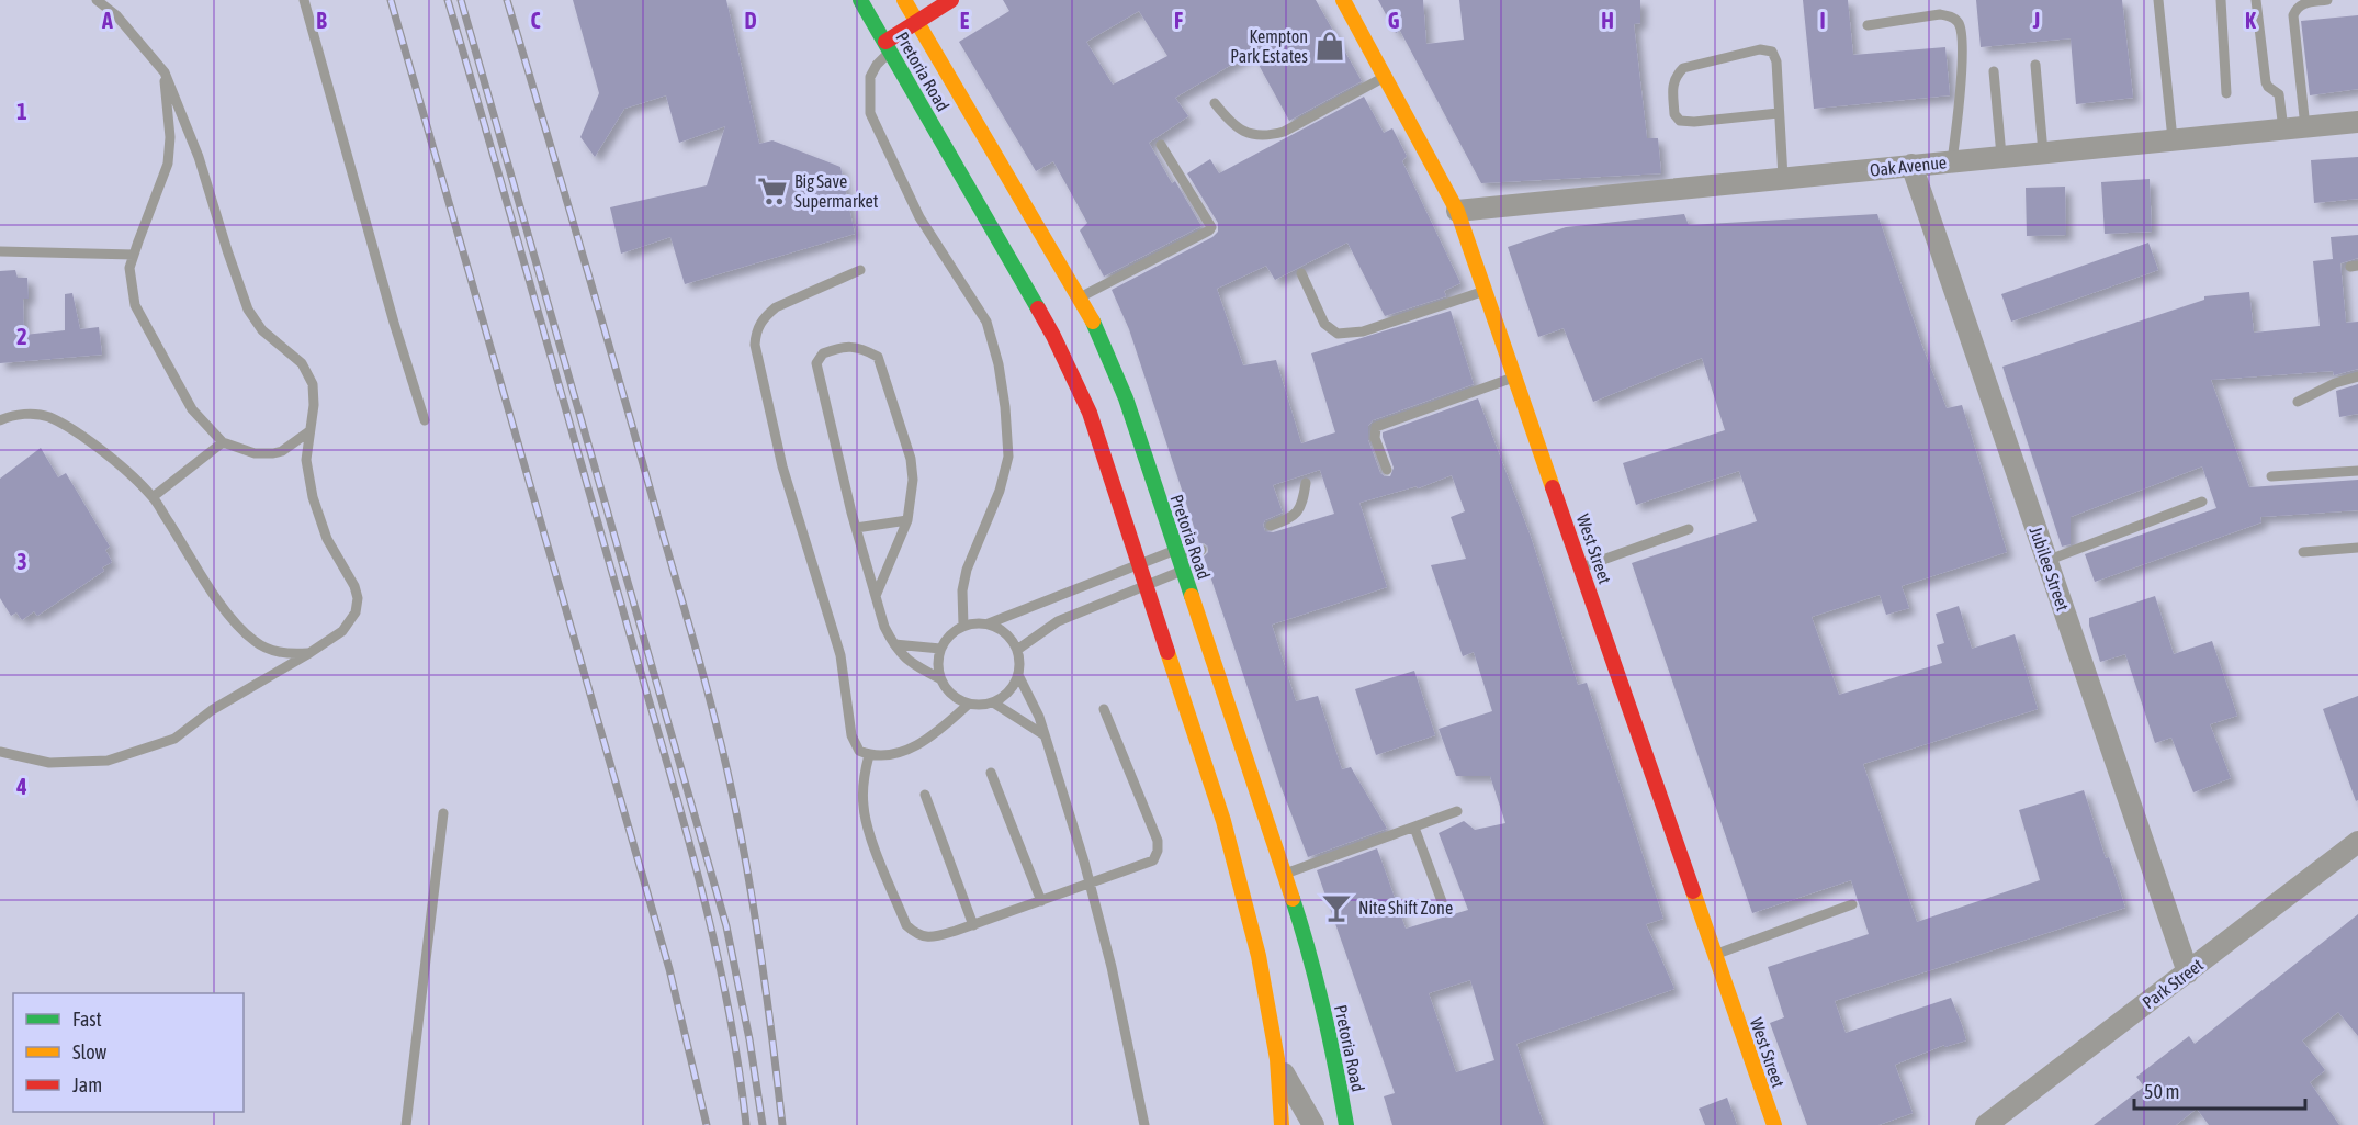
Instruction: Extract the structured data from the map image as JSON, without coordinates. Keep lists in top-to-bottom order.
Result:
{
  "streets": {
    "main road": ["Pretoria Road", "West Street"],
    "street": ["Oak Avenue", "Jubilee Street", "Park Street"]
  },
  "crossings": [
    ["Oak Avenue", "West Street"],
    ["Oak Avenue", "Jubilee Street"],
    ["Jubilee Street", "Park Street"]
  ],
  "places": {
    "shop": ["Kempton Park Estates"],
    "supermarket": ["Big Save Supermarket"],
    "bar": ["Nite Shift Zone"]
  },
  "legend": ["Fast", "Slow", "Jam"],
  "scale_bar": "50 m",
  "grid": {
    "columns": [
      "A",
      "B",
      "C",
      "D",
      "E",
      "F",
      "G",
      "H",
      "I",
      "J",
      "K"
    ],
    "rows": [
      "1",
      "2",
      "3",
      "4"
    ]
  }
}
